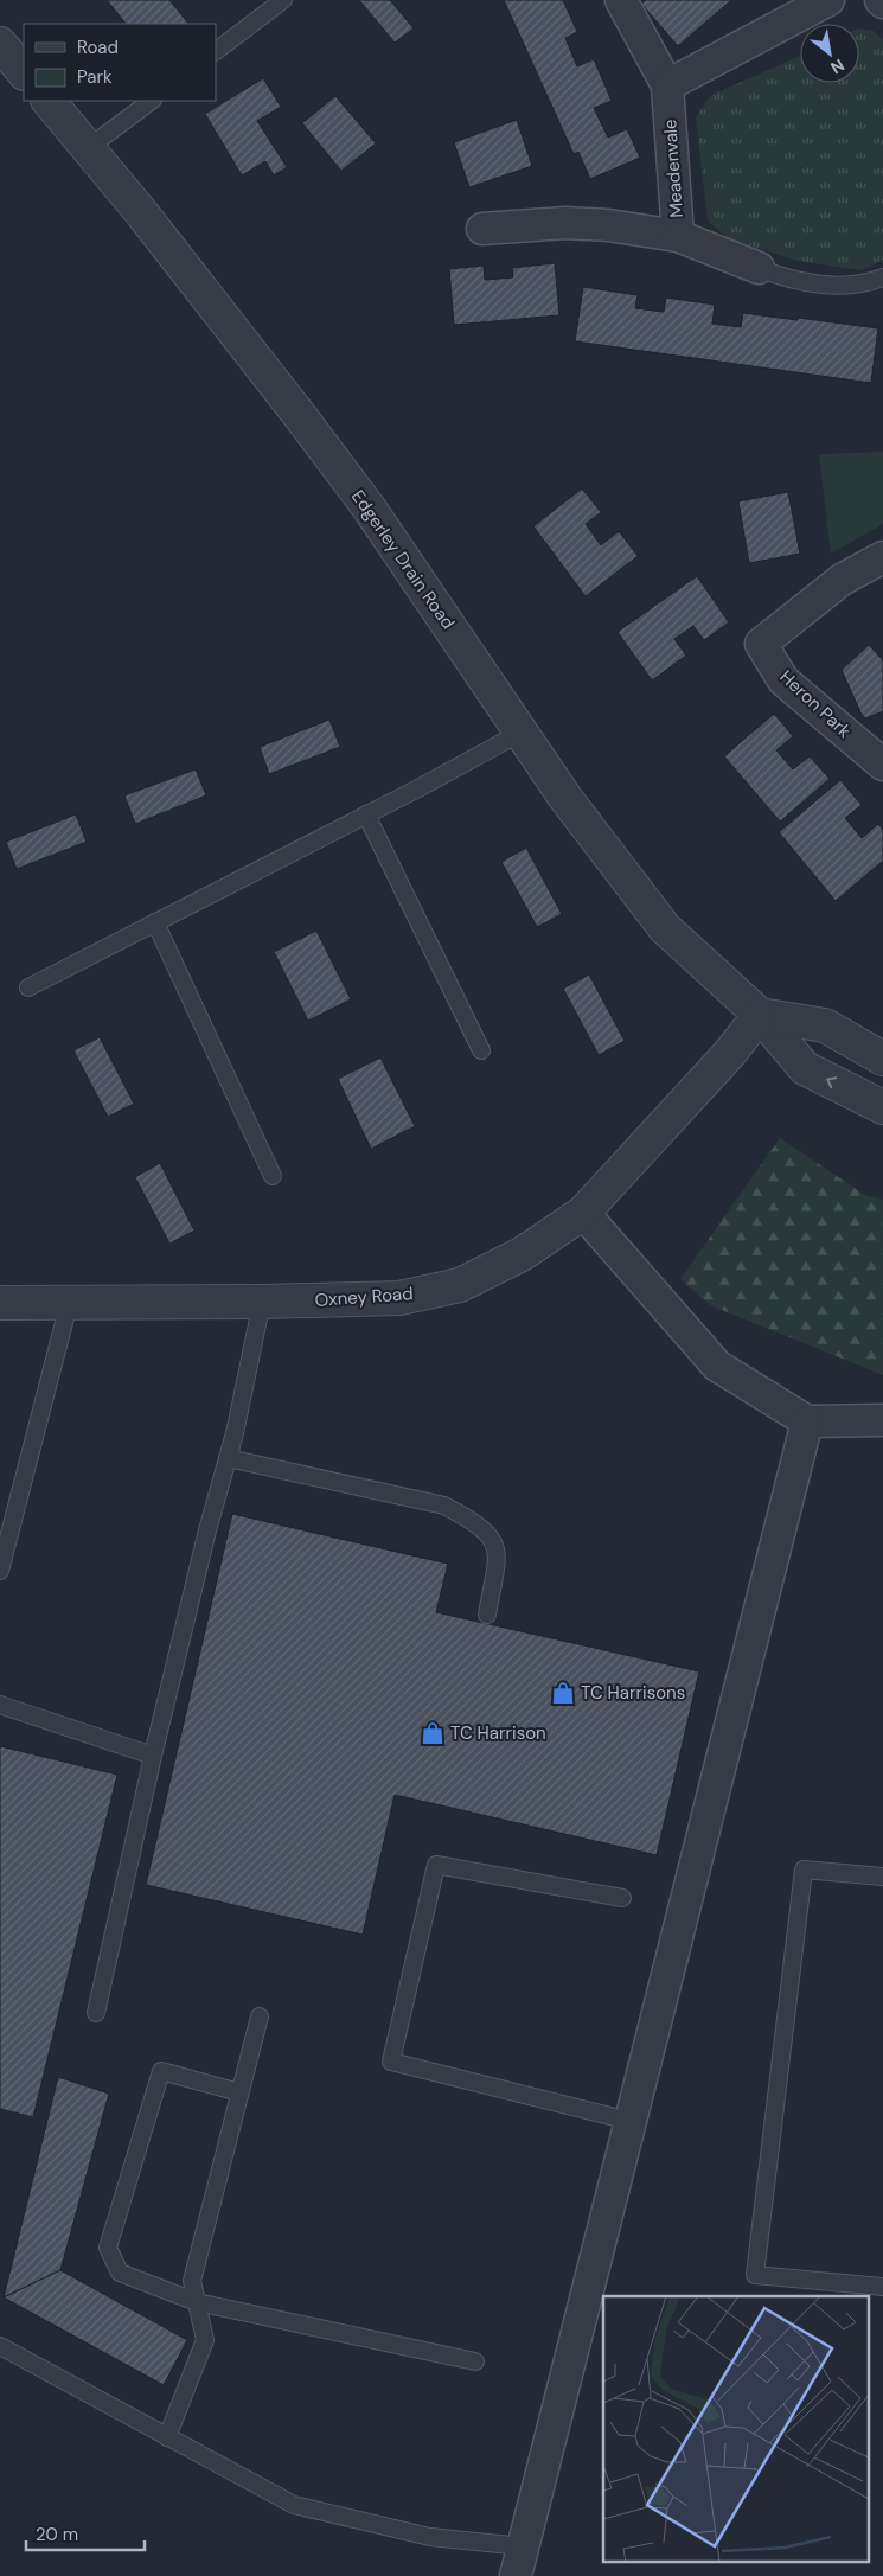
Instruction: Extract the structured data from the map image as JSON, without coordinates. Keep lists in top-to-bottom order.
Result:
{
  "streets": {
    "street": [
      "Meadenvale",
      "Edgerley Drain Road",
      "Heron Park",
      "Oxney Road"
    ]
  },
  "crossings": [
    ["Edgerley Drain Road", "Oxney Road"]
  ],
  "places": {
    "shop": ["TC Harrisons", "TC Harrison"]
  },
  "legend": ["Road", "Park"],
  "scale_bar": "20 m",
  "north": "bottom right"
}
